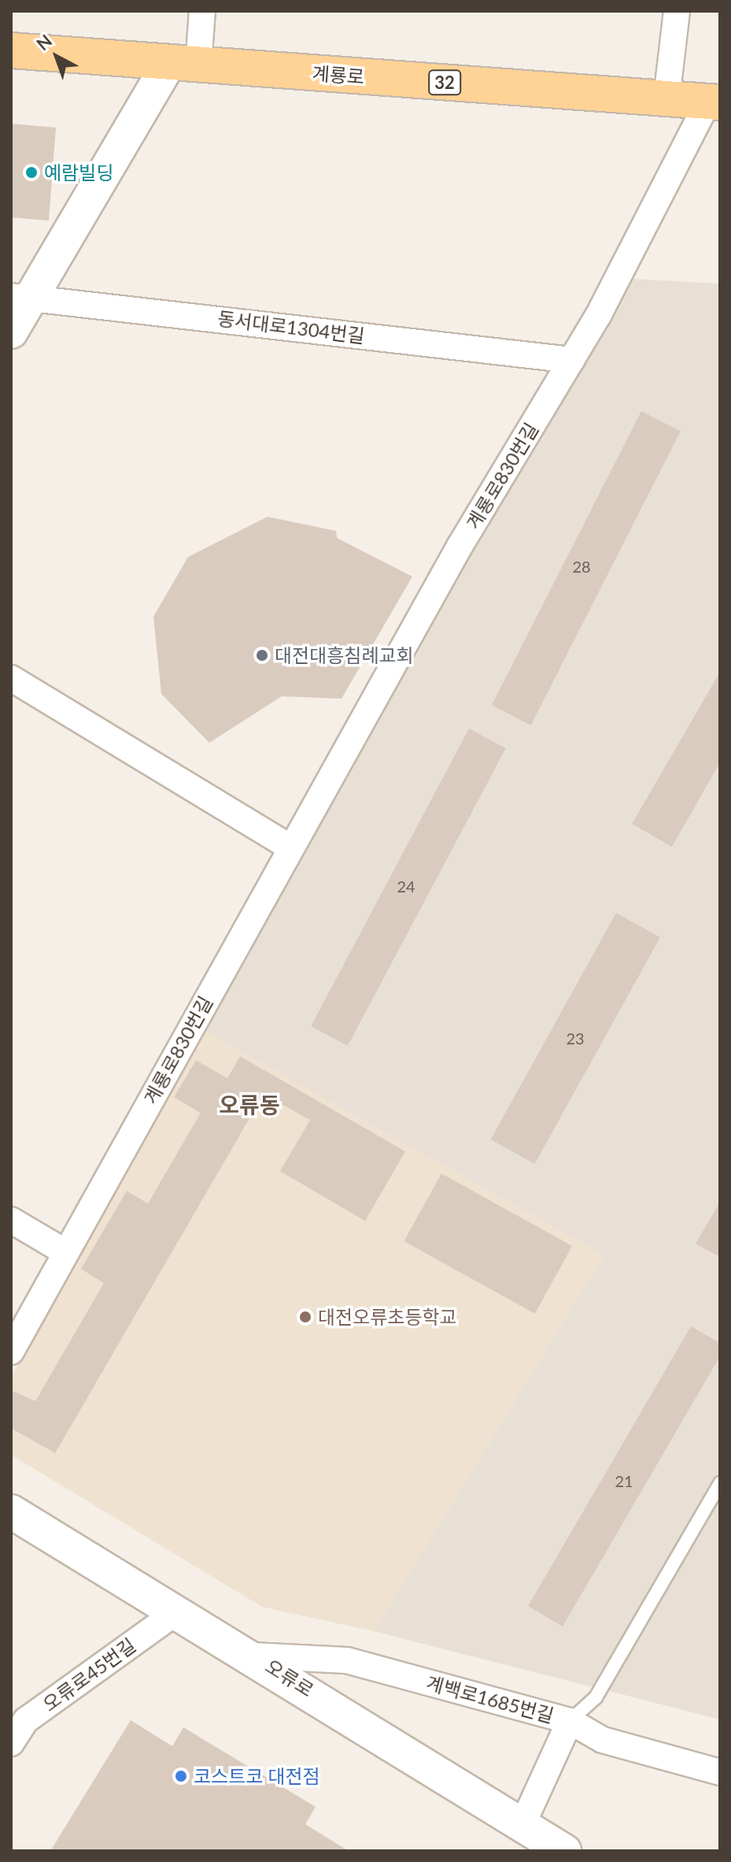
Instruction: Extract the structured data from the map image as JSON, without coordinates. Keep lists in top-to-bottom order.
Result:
{
  "streets": {
    "main road": ["계룡로", "32"],
    "street": [
      "동서대로1304번길",
      "계룡로830번길",
      "오류로45번길",
      "오류로",
      "계백로1685번길"
    ]
  },
  "crossings": [
    ["계룡로", "계룡로830번길"],
    ["동서대로1304번길", "계룡로830번길"],
    ["오류로45번길", "오류로"],
    ["오류로", "계백로1685번길"]
  ],
  "districts": ["오류동"],
  "places": [
    "예람빌딩",
    "대전대흥침례교회",
    "대전오류초등학교",
    "코스트코 대전점"
  ],
  "house_numbers": [
    "28",
    "24",
    "23",
    "21"
  ],
  "north": "top left"
}
